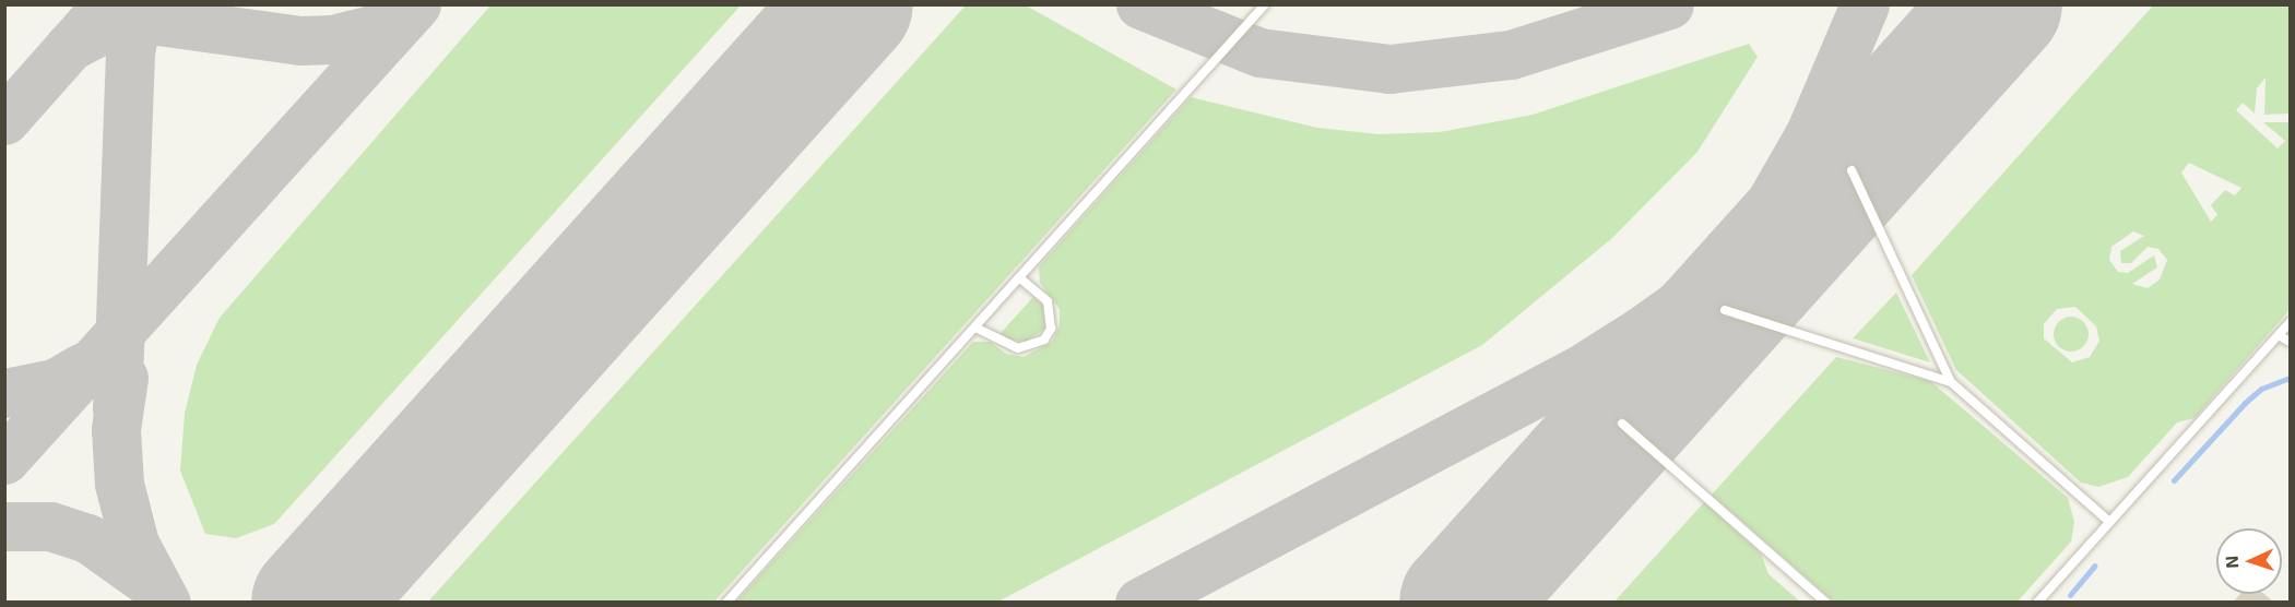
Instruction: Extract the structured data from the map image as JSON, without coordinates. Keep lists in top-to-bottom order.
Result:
{
  "north": "left"
}
